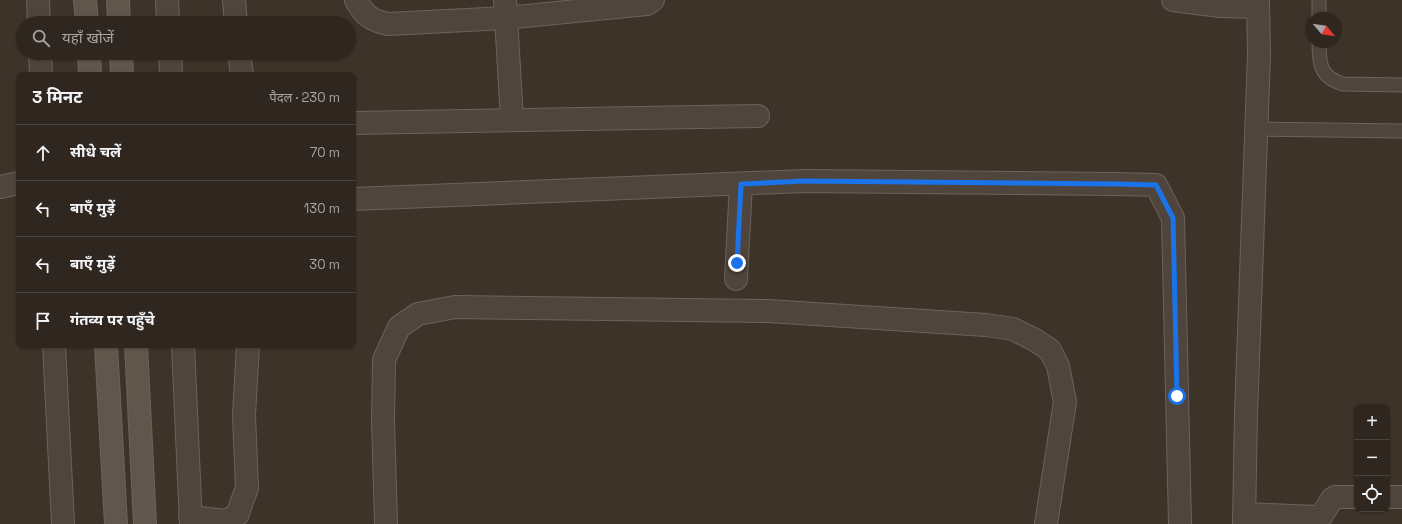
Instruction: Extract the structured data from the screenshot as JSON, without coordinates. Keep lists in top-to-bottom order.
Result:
{
  "north": "bottom right",
  "page": {
    "search": "यहाँ खोजें",
    "heading": ["3 मिनट", "पैदल · 230 m"],
    "list": [
      ["सीधे चलें", "70 m"],
      ["बाएँ मुड़ें", "130 m"],
      ["बाएँ मुड़ें", "30 m"],
      "गंतव्य पर पहुँचे"
    ],
    "map_buttons": ["+", "−"]
  }
}
